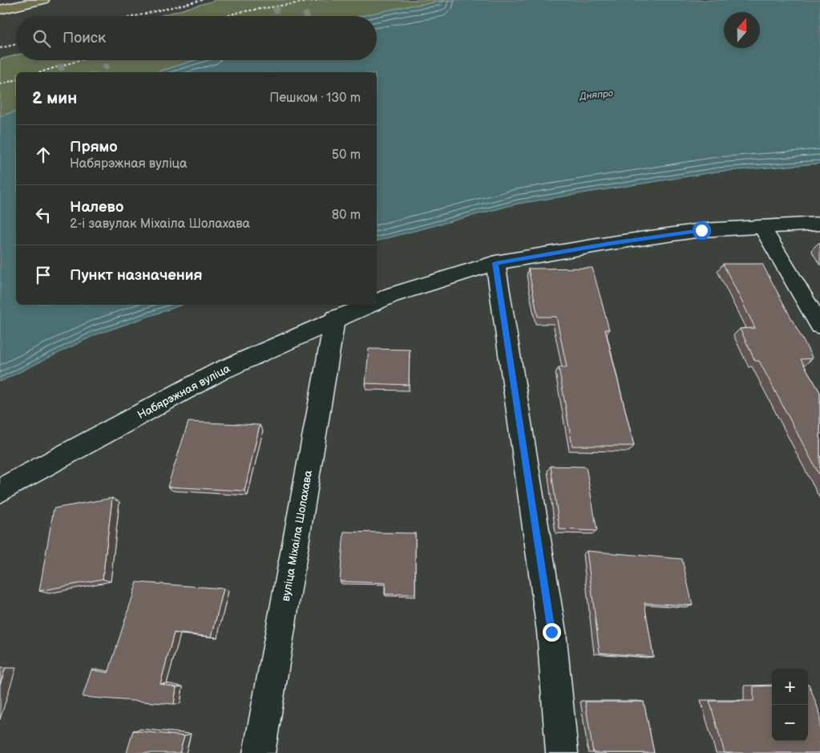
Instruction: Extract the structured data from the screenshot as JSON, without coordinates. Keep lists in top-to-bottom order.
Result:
{
  "streets": {
    "street": ["Набярэжная вуліца", "вуліца Міхаіла Шолахава"]
  },
  "crossings": [
    ["Набярэжная вуліца", "вуліца Міхаіла Шолахава"]
  ],
  "water": ["Дняпро"],
  "north": "top",
  "page": {
    "search": "Поиск",
    "heading": ["2 мин", "Пешком · 130 m"],
    "list": [
      ["Прямо", "Набярэжная вуліца", "50 m"],
      ["Налево", "2-і завулак Міхаіла Шолахава", "80 m"],
      "Пункт назначения"
    ],
    "map_buttons": ["+", "−"]
  }
}
